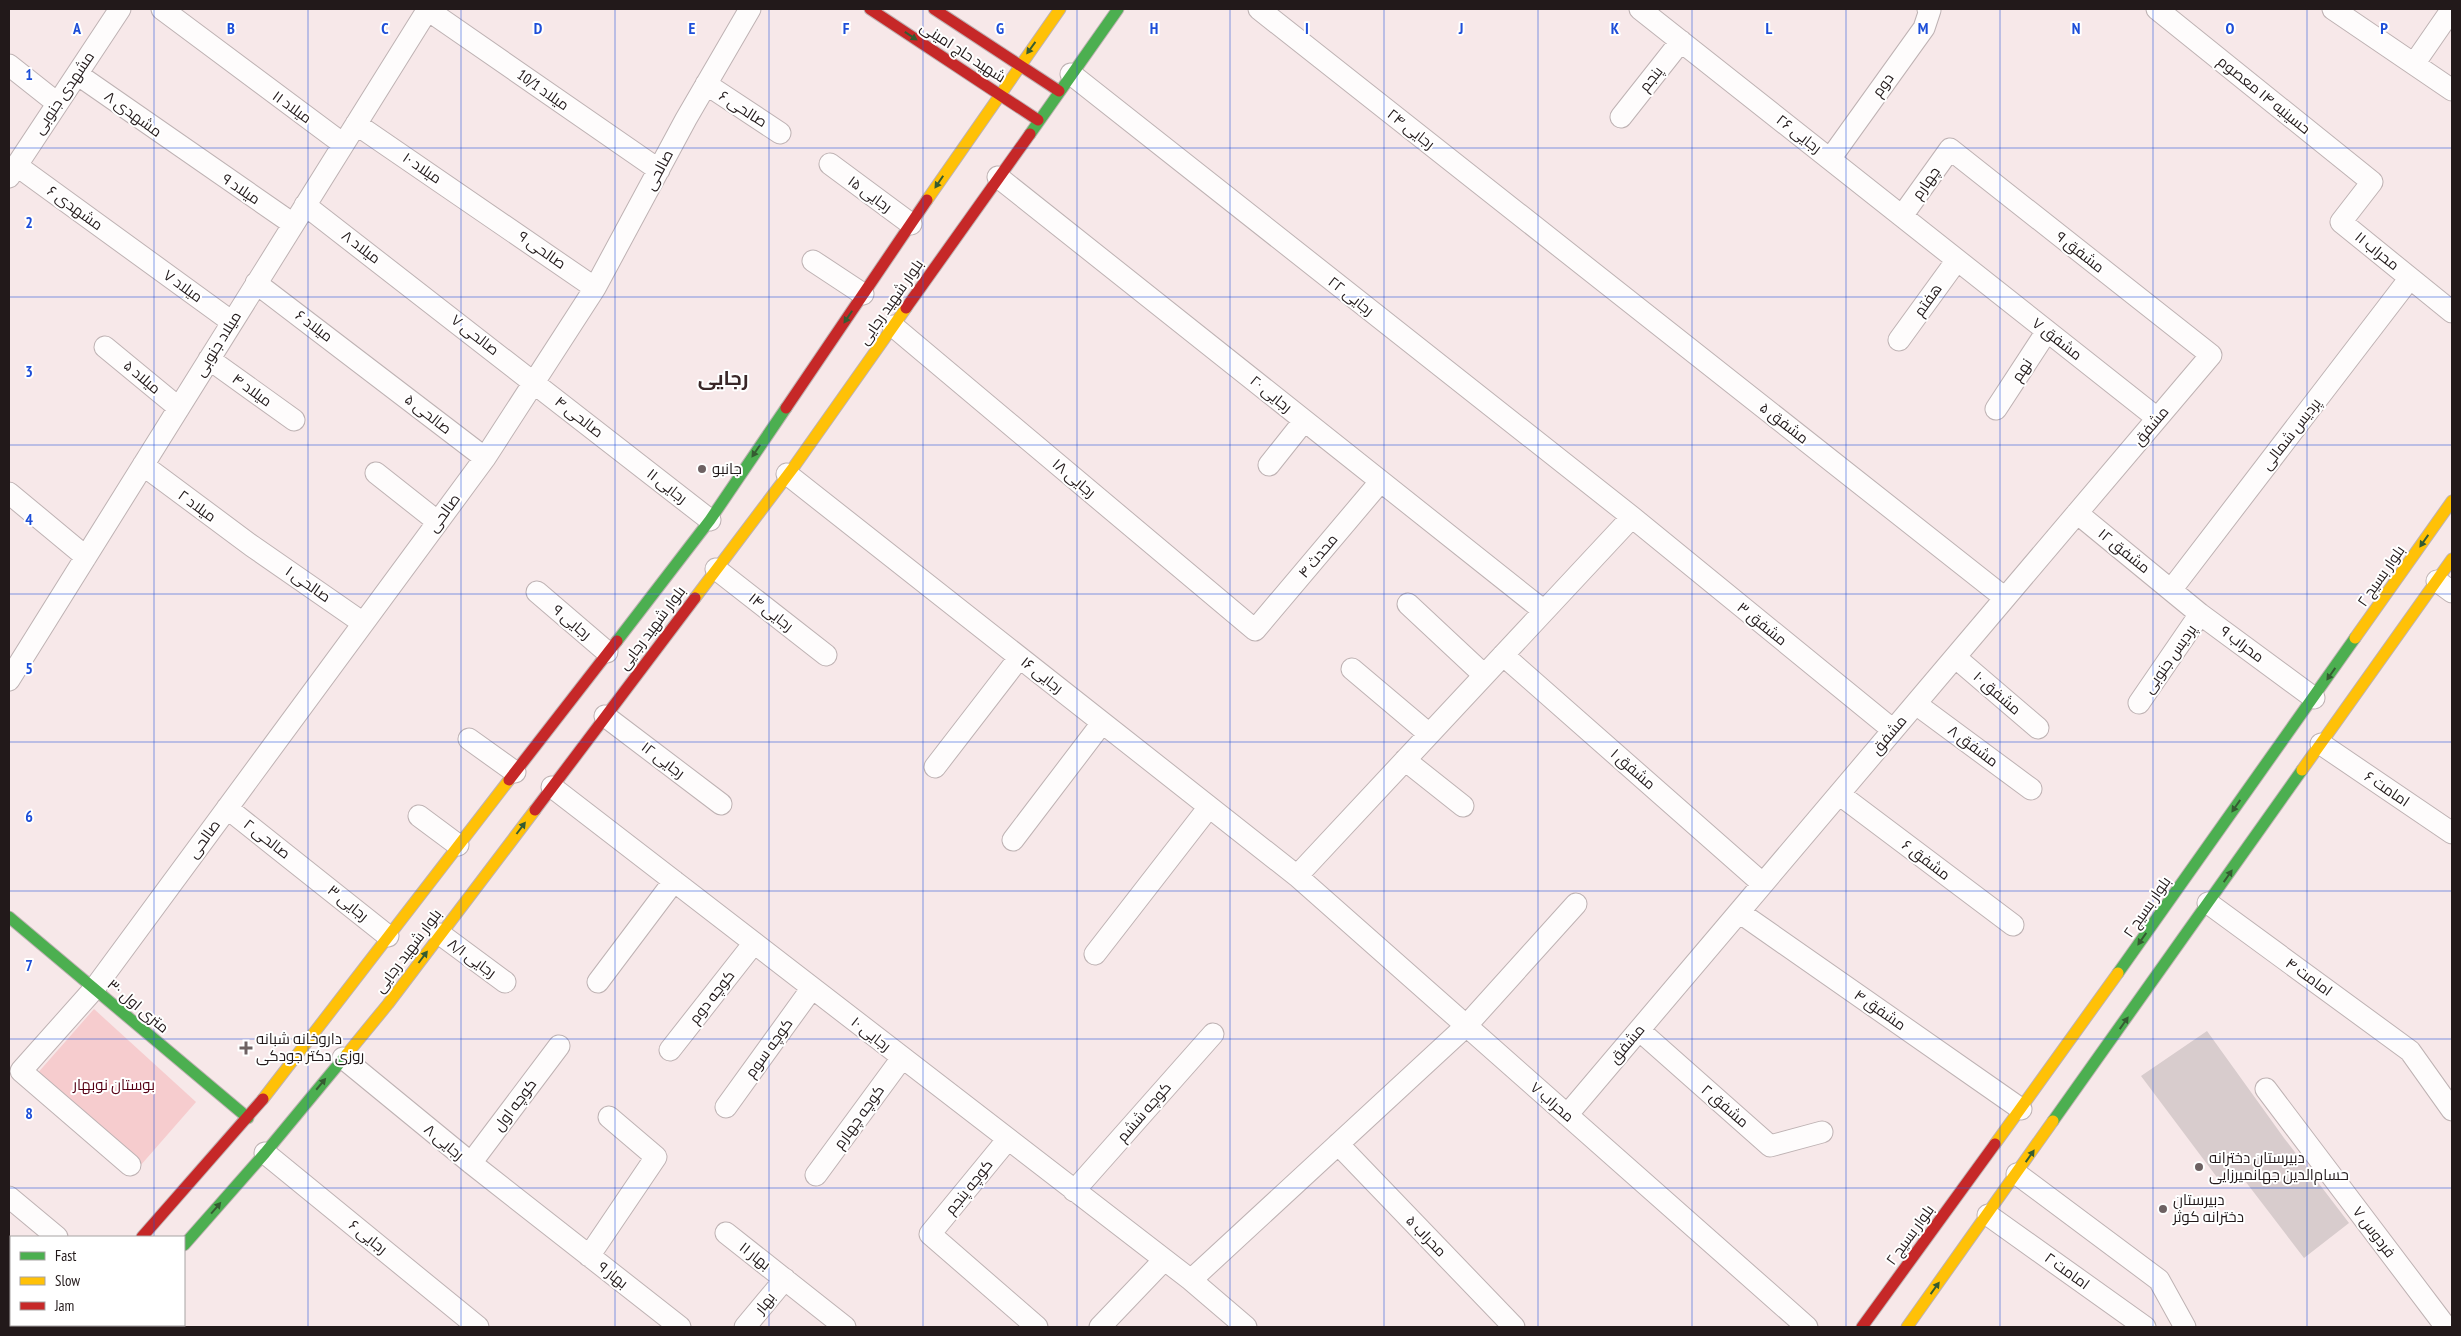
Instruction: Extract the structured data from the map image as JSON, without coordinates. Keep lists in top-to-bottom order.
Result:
{
  "streets": {
    "main road": [
      "شهید حاج امینی",
      "بلوار شهید رجایی",
      "بلوار بسیج ۲",
      "۳۰ متری اول"
    ],
    "street": [
      "پنجم",
      "دوم",
      "میلاد 10/1",
      "مشهدی جنوبی",
      "حسینیه ۱۴ معصوم",
      "میلاد ۱۱",
      "صالحی ۶",
      "مشهدی ۸",
      "رجایی ۲۴",
      "رجایی ۲۶",
      "میلاد ۱۰",
      "صالحی",
      "چهارم",
      "میلاد ۹",
      "رجایی ۱۵",
      "مشهدی ۶",
      "میلاد ۸",
      "صالحی ۹",
      "محراب ۱۱",
      "مشفق ۹",
      "میلاد ۷",
      "رجایی ۲۲",
      "هفتم",
      "میلاد ۶",
      "صالحی ۷",
      "مشفق ۷",
      "میلاد جنوبی",
      "نهم",
      "میلاد ۵",
      "میلاد ۴",
      "رجایی ۲۰",
      "صالحی ۵",
      "صالحی ۴",
      "مشفق ۵",
      "مشفق",
      "پردیس شمالی",
      "رجایی ۱۸",
      "رجایی ۱۱",
      "میلاد ۲",
      "مشفق ۱۲",
      "محدث ۴",
      "صالحی ۱",
      "رجایی ۱۴",
      "رجایی ۹",
      "مشفق ۳",
      "محراب ۹",
      "پردیس جنوبی",
      "رجایی ۱۶",
      "مشفق ۱۰",
      "مشفق ۸",
      "رجایی ۱۲",
      "مشفق ۱",
      "امامت ۶",
      "صالحی ۲",
      "مشفق ۶",
      "رجایی ۳",
      "رجایی ۸/۱",
      "امامت ۴",
      "کوچه دوم",
      "مشفق ۴",
      "رجایی ۱۰",
      "کوچه سوم",
      "محراب ۷",
      "کوچه اول",
      "مشفق ۲",
      "کوچه ششم",
      "کوچه چهارم",
      "رجایی ۸",
      "کوچه پنجم",
      "فردوس ۷",
      "محراب ۵",
      "رجایی ۶",
      "بهار ۱۱",
      "امامت ۲",
      "بهار ۹",
      "بهار"
    ]
  },
  "crossings": [
    ["شهید حاج امینی", "رجایی ۲۲"],
    ["شهید حاج امینی", "بلوار شهید رجایی"],
    ["پنجم", "رجایی ۲۶"],
    ["دوم", "رجایی ۲۶"],
    ["میلاد 10/1", "صالحی"],
    ["میلاد 10/1", "میلاد جنوبی"],
    ["مشهدی جنوبی", "مشهدی ۸"],
    ["مشهدی جنوبی", "مشهدی ۶"],
    ["حسینیه ۱۴ معصوم", "محراب ۱۱"],
    ["میلاد ۱۱", "میلاد جنوبی"],
    ["صالحی ۶", "صالحی"],
    ["مشهدی ۸", "میلاد ۹"],
    ["رجایی ۲۴", "مشفق ۵"],
    ["رجایی ۲۶", "چهارم"],
    ["رجایی ۲۶", "هفتم"],
    ["رجایی ۲۶", "مشفق ۷"],
    ["میلاد ۱۰", "صالحی ۹"],
    ["میلاد ۱۰", "میلاد جنوبی"],
    ["صالحی", "صالحی ۹"],
    ["صالحی", "صالحی ۷"],
    ["صالحی", "صالحی ۵"],
    ["صالحی", "صالحی ۴"],
    ["صالحی", "صالحی ۱"],
    ["صالحی", "صالحی ۲"],
    ["صالحی", "۳۰ متری اول"],
    ["چهارم", "مشفق ۹"],
    ["میلاد ۹", "میلاد جنوبی"],
    ["رجایی ۱۵", "بلوار شهید رجایی"],
    ["مشهدی ۶", "میلاد ۷"],
    ["میلاد ۸", "صالحی ۷"],
    ["میلاد ۸", "میلاد جنوبی"],
    ["محراب ۱۱", "پردیس شمالی"],
    ["مشفق ۹", "مشفق"],
    ["میلاد ۷", "میلاد جنوبی"],
    ["رجایی ۲۲", "بلوار شهید رجایی"],
    ["رجایی ۲۲", "مشفق ۳"],
    ["هفتم", "مشفق ۷"],
    ["بلوار شهید رجایی", "رجایی ۲۰"],
    ["بلوار شهید رجایی", "رجایی ۱۸"],
    ["بلوار شهید رجایی", "رجایی ۱۱"],
    ["بلوار شهید رجایی", "رجایی ۱۴"],
    ["بلوار شهید رجایی", "رجایی ۹"],
    ["بلوار شهید رجایی", "رجایی ۱۶"],
    ["بلوار شهید رجایی", "رجایی ۱۲"],
    ["بلوار شهید رجایی", "رجایی ۳"],
    ["بلوار شهید رجایی", "رجایی ۸/۱"],
    ["بلوار شهید رجایی", "۳۰ متری اول"],
    ["بلوار شهید رجایی", "رجایی ۱۰"],
    ["بلوار شهید رجایی", "رجایی ۸"],
    ["بلوار شهید رجایی", "رجایی ۶"],
    ["میلاد ۶", "میلاد جنوبی"],
    ["میلاد ۶", "صالحی ۵"],
    ["صالحی ۷", "صالحی ۴"],
    ["مشفق ۷", "نهم"],
    ["مشفق ۷", "مشفق"],
    ["میلاد جنوبی", "میلاد ۵"],
    ["میلاد جنوبی", "میلاد ۴"],
    ["میلاد جنوبی", "میلاد ۲"],
    ["رجایی ۲۰", "محدث ۴"],
    ["صالحی ۴", "رجایی ۱۱"],
    ["مشفق ۵", "مشفق"],
    ["مشفق", "مشفق ۱۲"],
    ["مشفق", "مشفق ۳"],
    ["مشفق", "مشفق ۱۰"],
    ["مشفق", "مشفق ۸"],
    ["مشفق", "مشفق ۱"],
    ["مشفق", "مشفق ۶"],
    ["مشفق", "مشفق ۴"],
    ["مشفق", "محراب ۷"],
    ["مشفق", "مشفق ۲"],
    ["پردیس شمالی", "مشفق ۱۲"],
    ["پردیس شمالی", "محراب ۹"],
    ["رجایی ۱۸", "محدث ۴"],
    ["میلاد ۲", "صالحی ۱"],
    ["مشفق ۱۲", "محراب ۹"],
    ["بلوار بسیج ۲", "محراب ۹"],
    ["بلوار بسیج ۲", "مشفق ۴"],
    ["محراب ۹", "پردیس جنوبی"],
    ["رجایی ۱۶", "محراب ۷"],
    ["صالحی ۲", "رجایی ۳"],
    ["کوچه دوم", "رجایی ۱۰"],
    ["رجایی ۱۰", "کوچه سوم"],
    ["رجایی ۱۰", "کوچه ششم"],
    ["رجایی ۱۰", "کوچه چهارم"],
    ["رجایی ۱۰", "کوچه پنجم"],
    ["کوچه اول", "رجایی ۸"],
    ["رجایی ۸", "بهار ۹"],
    ["بهار ۱۱", "بهار"]
  ],
  "districts": ["رجایی"],
  "parks": ["بوستان نوبهار"],
  "places": {
    "other": ["جانبو", "دبیرستان دخترانه حسام‌الدین جهانمیرزایی", "دبیرستان دخترانه کوثر"],
    "health": ["داروخانه شبانه روزی دکتر جودکی"]
  },
  "legend": ["Fast", "Slow", "Jam"],
  "grid": {
    "columns": [
      "A",
      "B",
      "C",
      "D",
      "E",
      "F",
      "G",
      "H",
      "I",
      "J",
      "K",
      "L",
      "M",
      "N",
      "O",
      "P"
    ],
    "rows": [
      "1",
      "2",
      "3",
      "4",
      "5",
      "6",
      "7",
      "8"
    ]
  }
}
